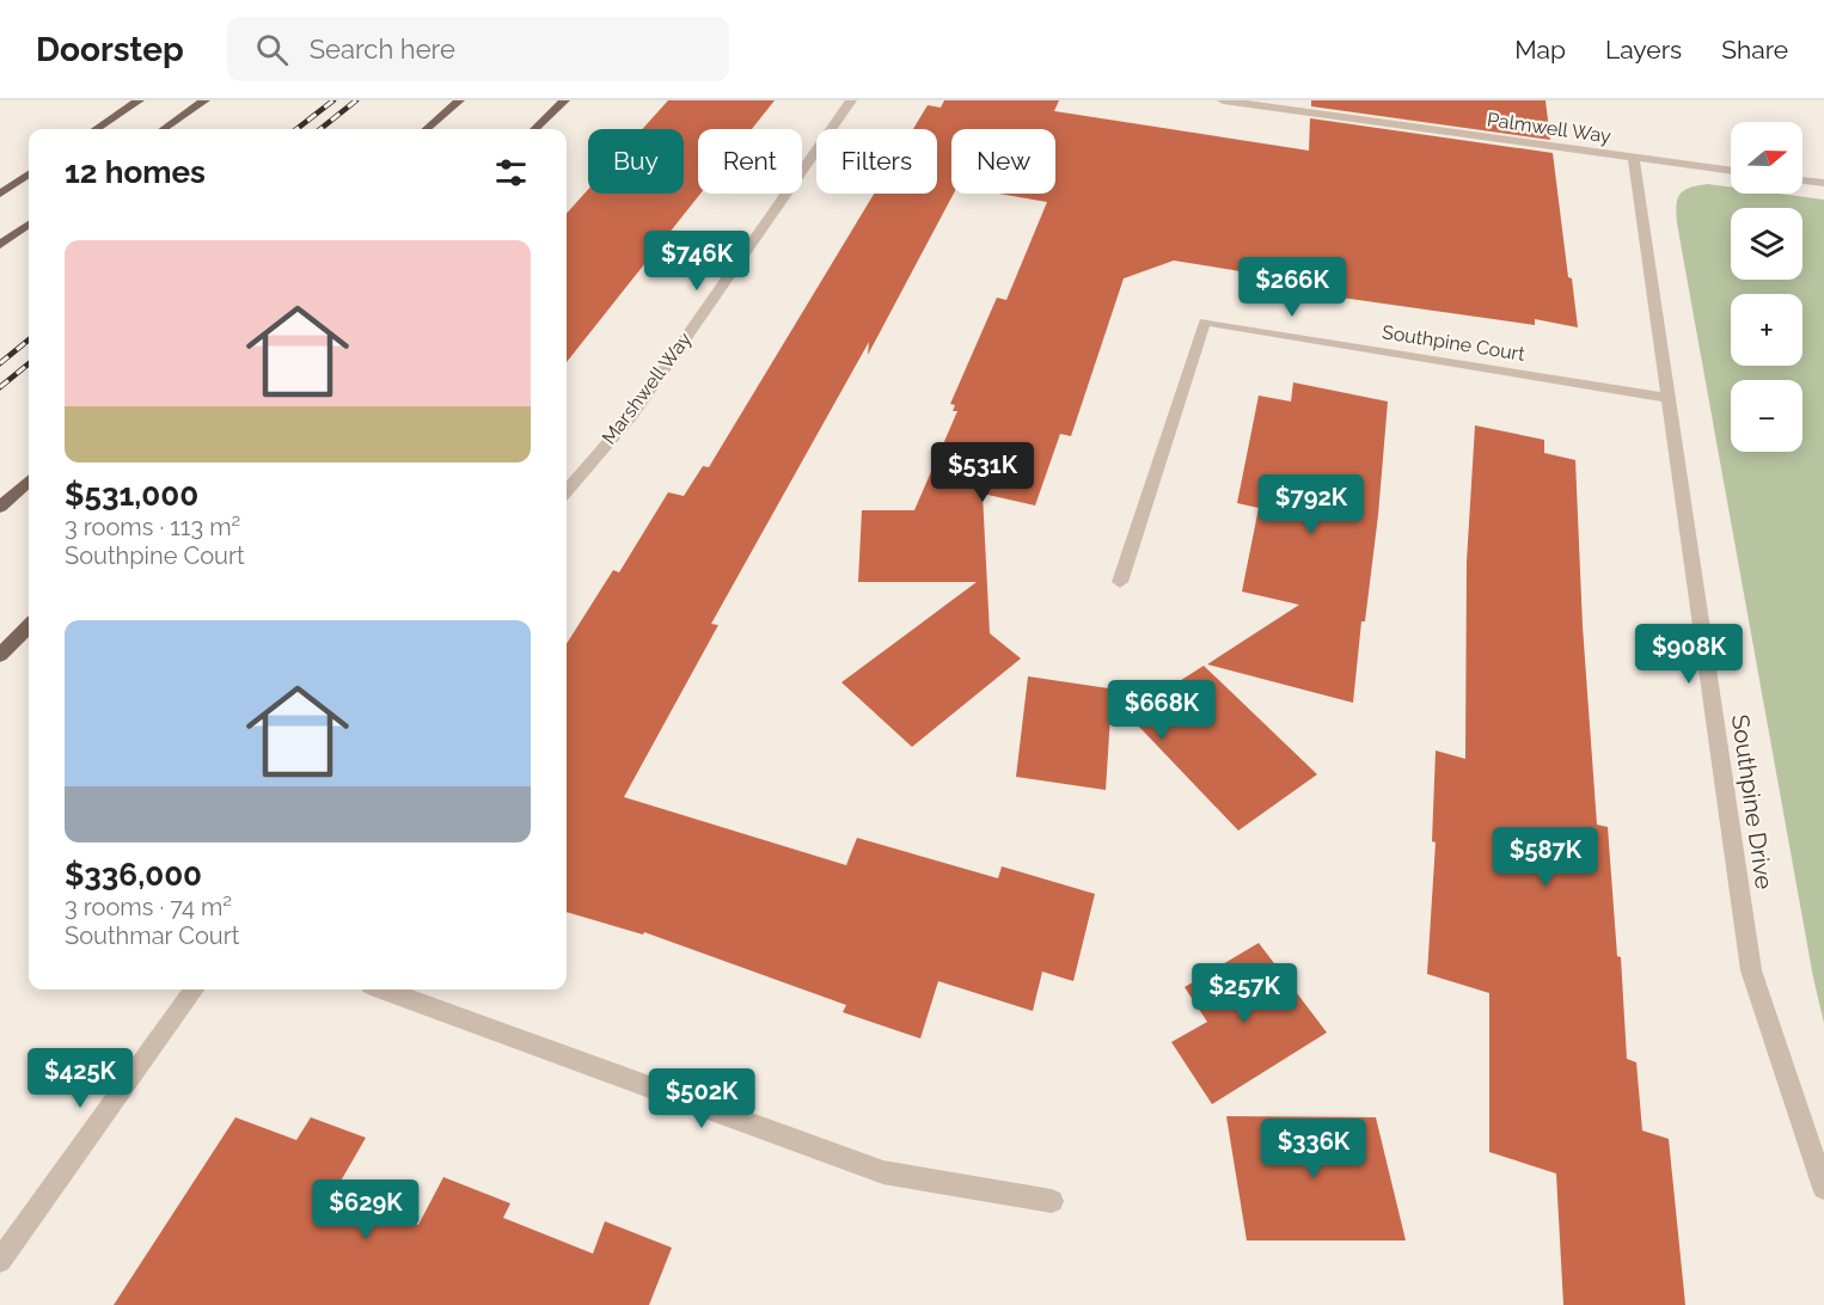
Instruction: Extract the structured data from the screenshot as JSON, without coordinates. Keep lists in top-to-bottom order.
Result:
{
  "streets": {
    "street": [
      "Palmwell Way",
      "Southpine Court",
      "Marshwell Way",
      "Southpine Drive"
    ]
  },
  "crossings": [
    ["Palmwell Way", "Southpine Drive"],
    ["Southpine Court", "Southpine Drive"]
  ],
  "north": "right",
  "page": {
    "header": "Doorstep",
    "search": "Search here",
    "nav": ["Map", "Layers", "Share"],
    "map_buttons": ["+", "−"],
    "chip": [
      "Buy",
      "Rent",
      "Filters",
      "New"
    ],
    "heading": "12 homes",
    "list": [
      {
        "name": "$531,000",
        "note": "3 rooms · 113 m² · Southpine Court"
      },
      {
        "name": "$336,000",
        "note": "3 rooms · 74 m² · Southmar Court"
      }
    ],
    "price": [
      "$746K",
      "$266K",
      "$531K",
      "$792K",
      "$908K",
      "$668K",
      "$587K",
      "$257K",
      "$425K",
      "$502K",
      "$336K",
      "$629K"
    ]
  }
}
